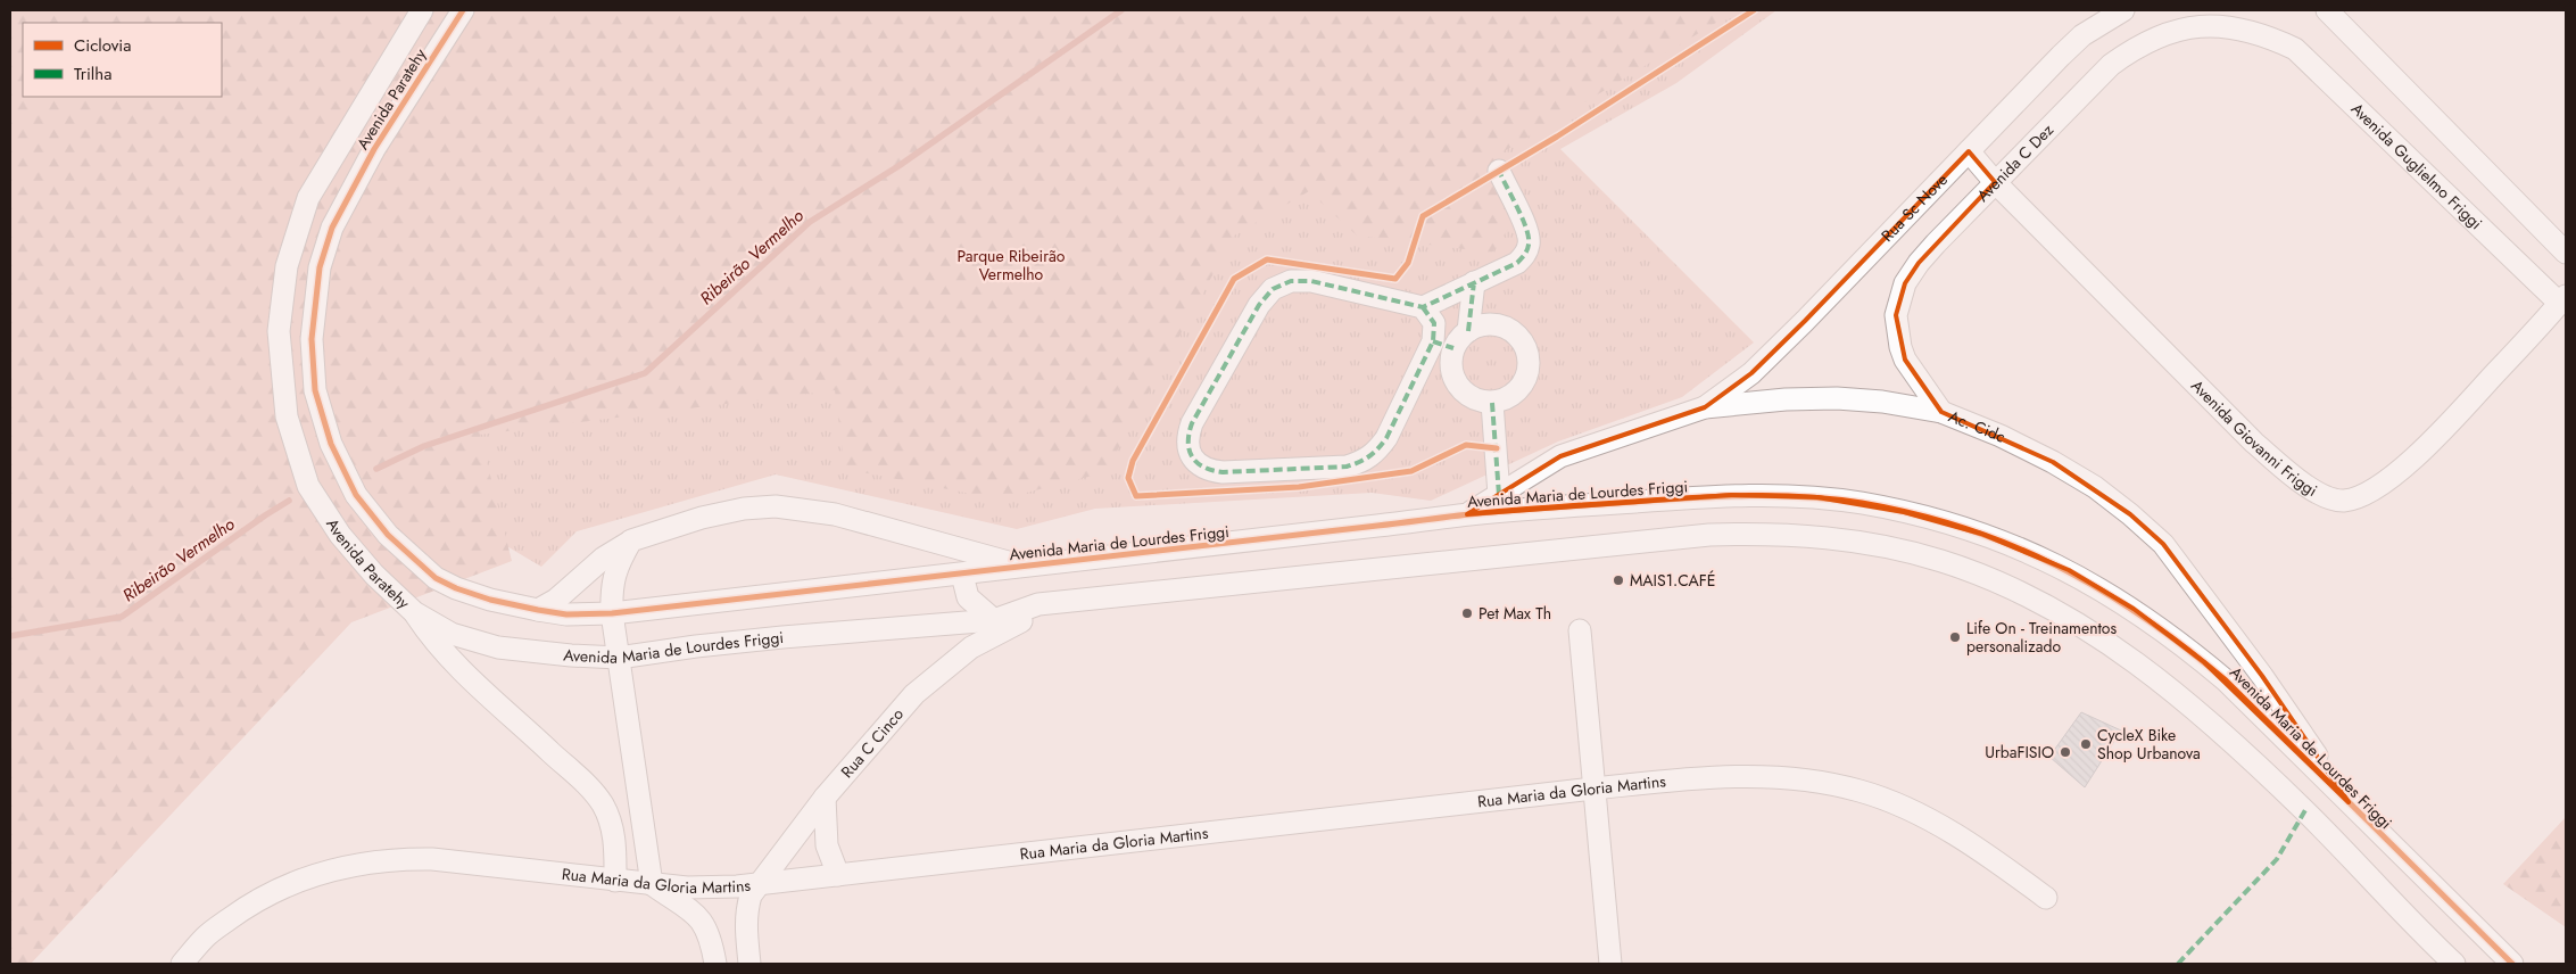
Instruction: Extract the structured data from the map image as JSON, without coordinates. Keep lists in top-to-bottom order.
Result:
{
  "streets": {
    "street": [
      "Avenida Paratehy",
      "Avenida C Dez",
      "Avenida Guglielmo Friggi",
      "Rua Sc Nove",
      "Ac. Cidc",
      "Avenida Giovanni Friggi",
      "Avenida Maria de Lourdes Friggi",
      "Rua C Cinco",
      "Rua Maria da Gloria Martins"
    ]
  },
  "crossings": [
    ["Avenida Paratehy", "Avenida Maria de Lourdes Friggi"],
    ["Avenida C Dez", "Avenida Guglielmo Friggi"],
    ["Avenida C Dez", "Ac. Cidc"],
    ["Avenida C Dez", "Avenida Giovanni Friggi"],
    ["Avenida Guglielmo Friggi", "Avenida Giovanni Friggi"],
    ["Rua Sc Nove", "Ac. Cidc"],
    ["Rua Sc Nove", "Avenida Giovanni Friggi"],
    ["Ac. Cidc", "Avenida Maria de Lourdes Friggi"],
    ["Avenida Maria de Lourdes Friggi", "Rua C Cinco"],
    ["Rua C Cinco", "Rua Maria da Gloria Martins"]
  ],
  "water": ["Ribeirão Vermelho"],
  "parks": ["Parque Ribeirão Vermelho"],
  "places": [
    "MAIS1.CAFÉ",
    "Pet Max Th",
    "Life On - Treinamentos personalizado",
    "CycleX Bike Shop Urbanova",
    "UrbaFISIO"
  ],
  "legend": ["Ciclovia", "Trilha"]
}
